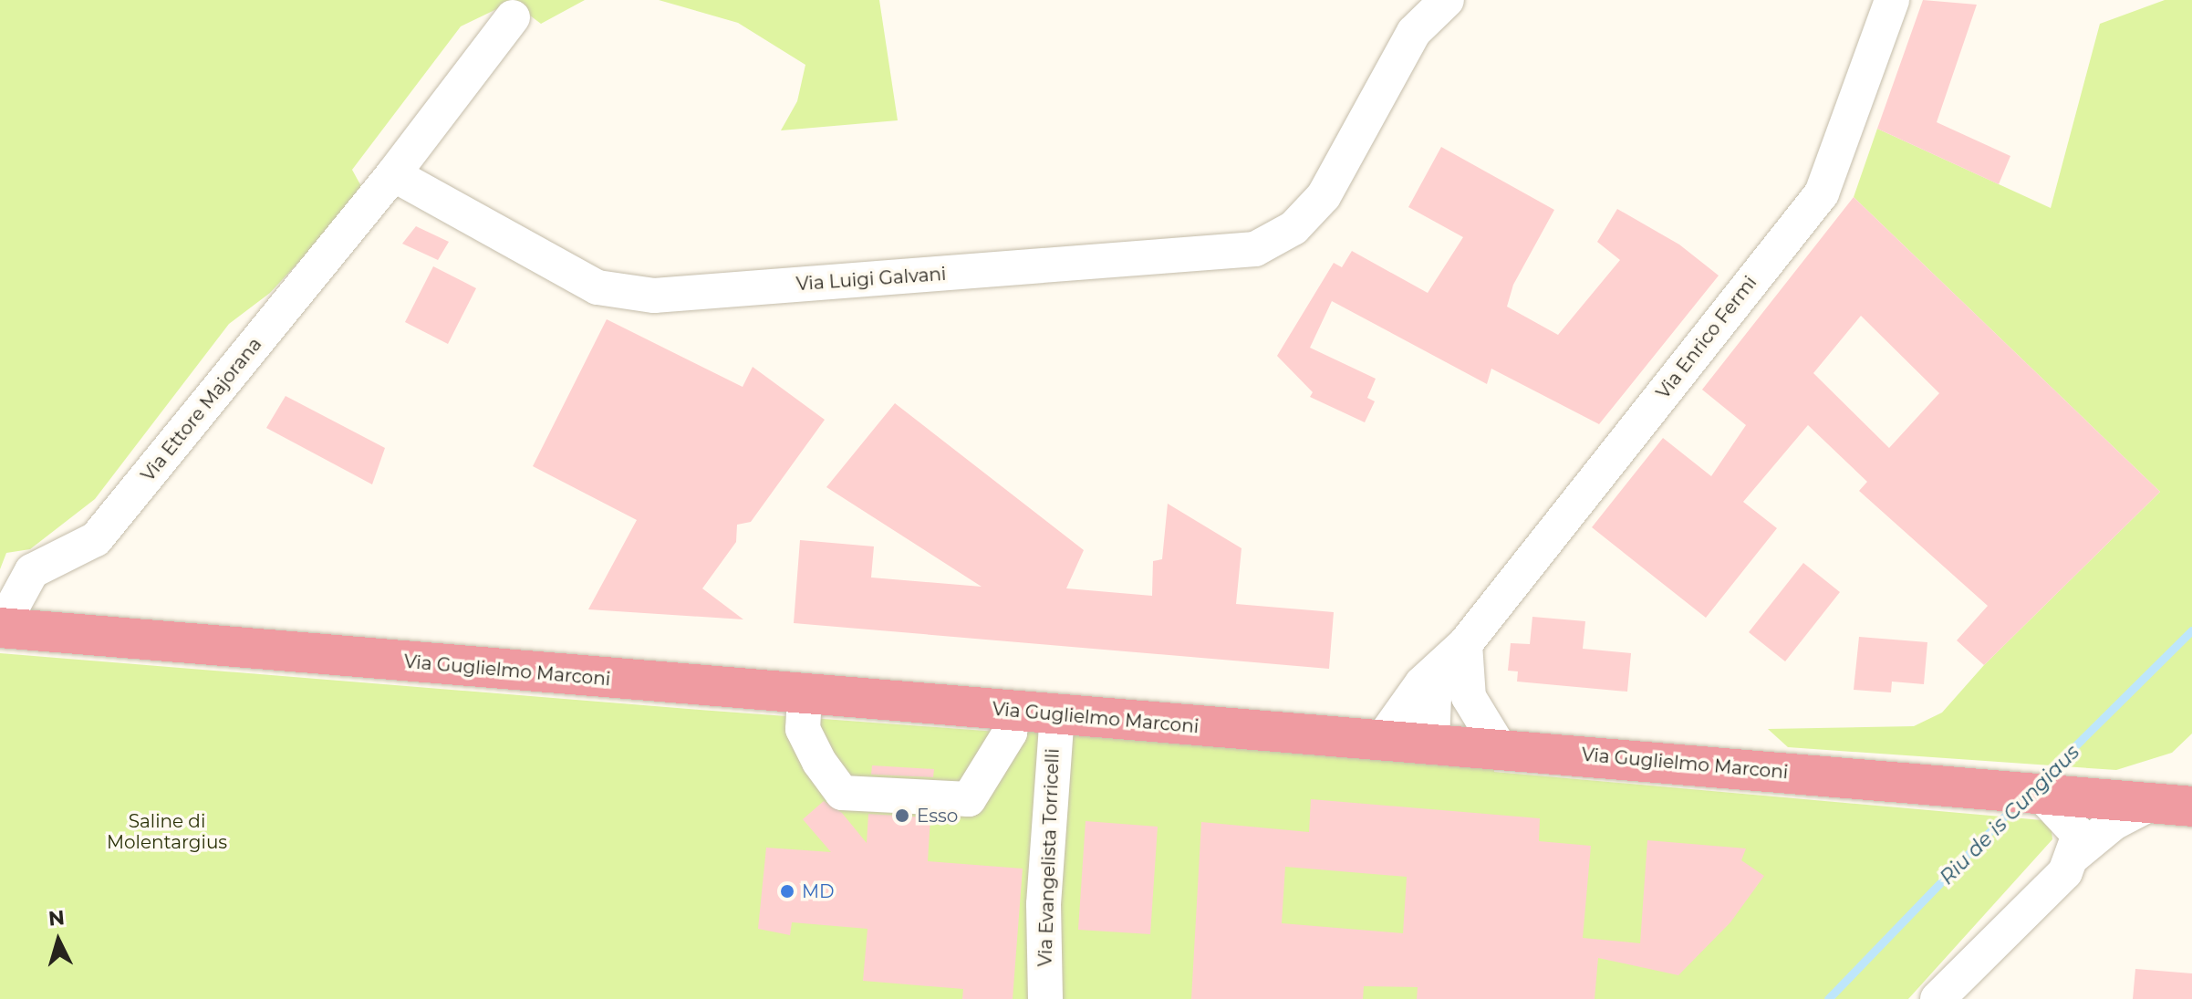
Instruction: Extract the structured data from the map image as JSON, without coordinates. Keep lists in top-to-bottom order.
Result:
{
  "streets": {
    "main road": ["Via Guglielmo Marconi"],
    "street": [
      "Via Luigi Galvani",
      "Via Enrico Fermi",
      "Via Ettore Majorana",
      "Via Evangelista Torricelli"
    ]
  },
  "crossings": [
    ["Via Luigi Galvani", "Via Ettore Majorana"],
    ["Via Enrico Fermi", "Via Guglielmo Marconi"],
    ["Via Ettore Majorana", "Via Guglielmo Marconi"],
    ["Via Guglielmo Marconi", "Via Evangelista Torricelli"]
  ],
  "water": ["Riu de is Cungiaus"],
  "parks": ["Saline di Molentargius"],
  "places": ["Esso", "MD"],
  "north": "top"
}
